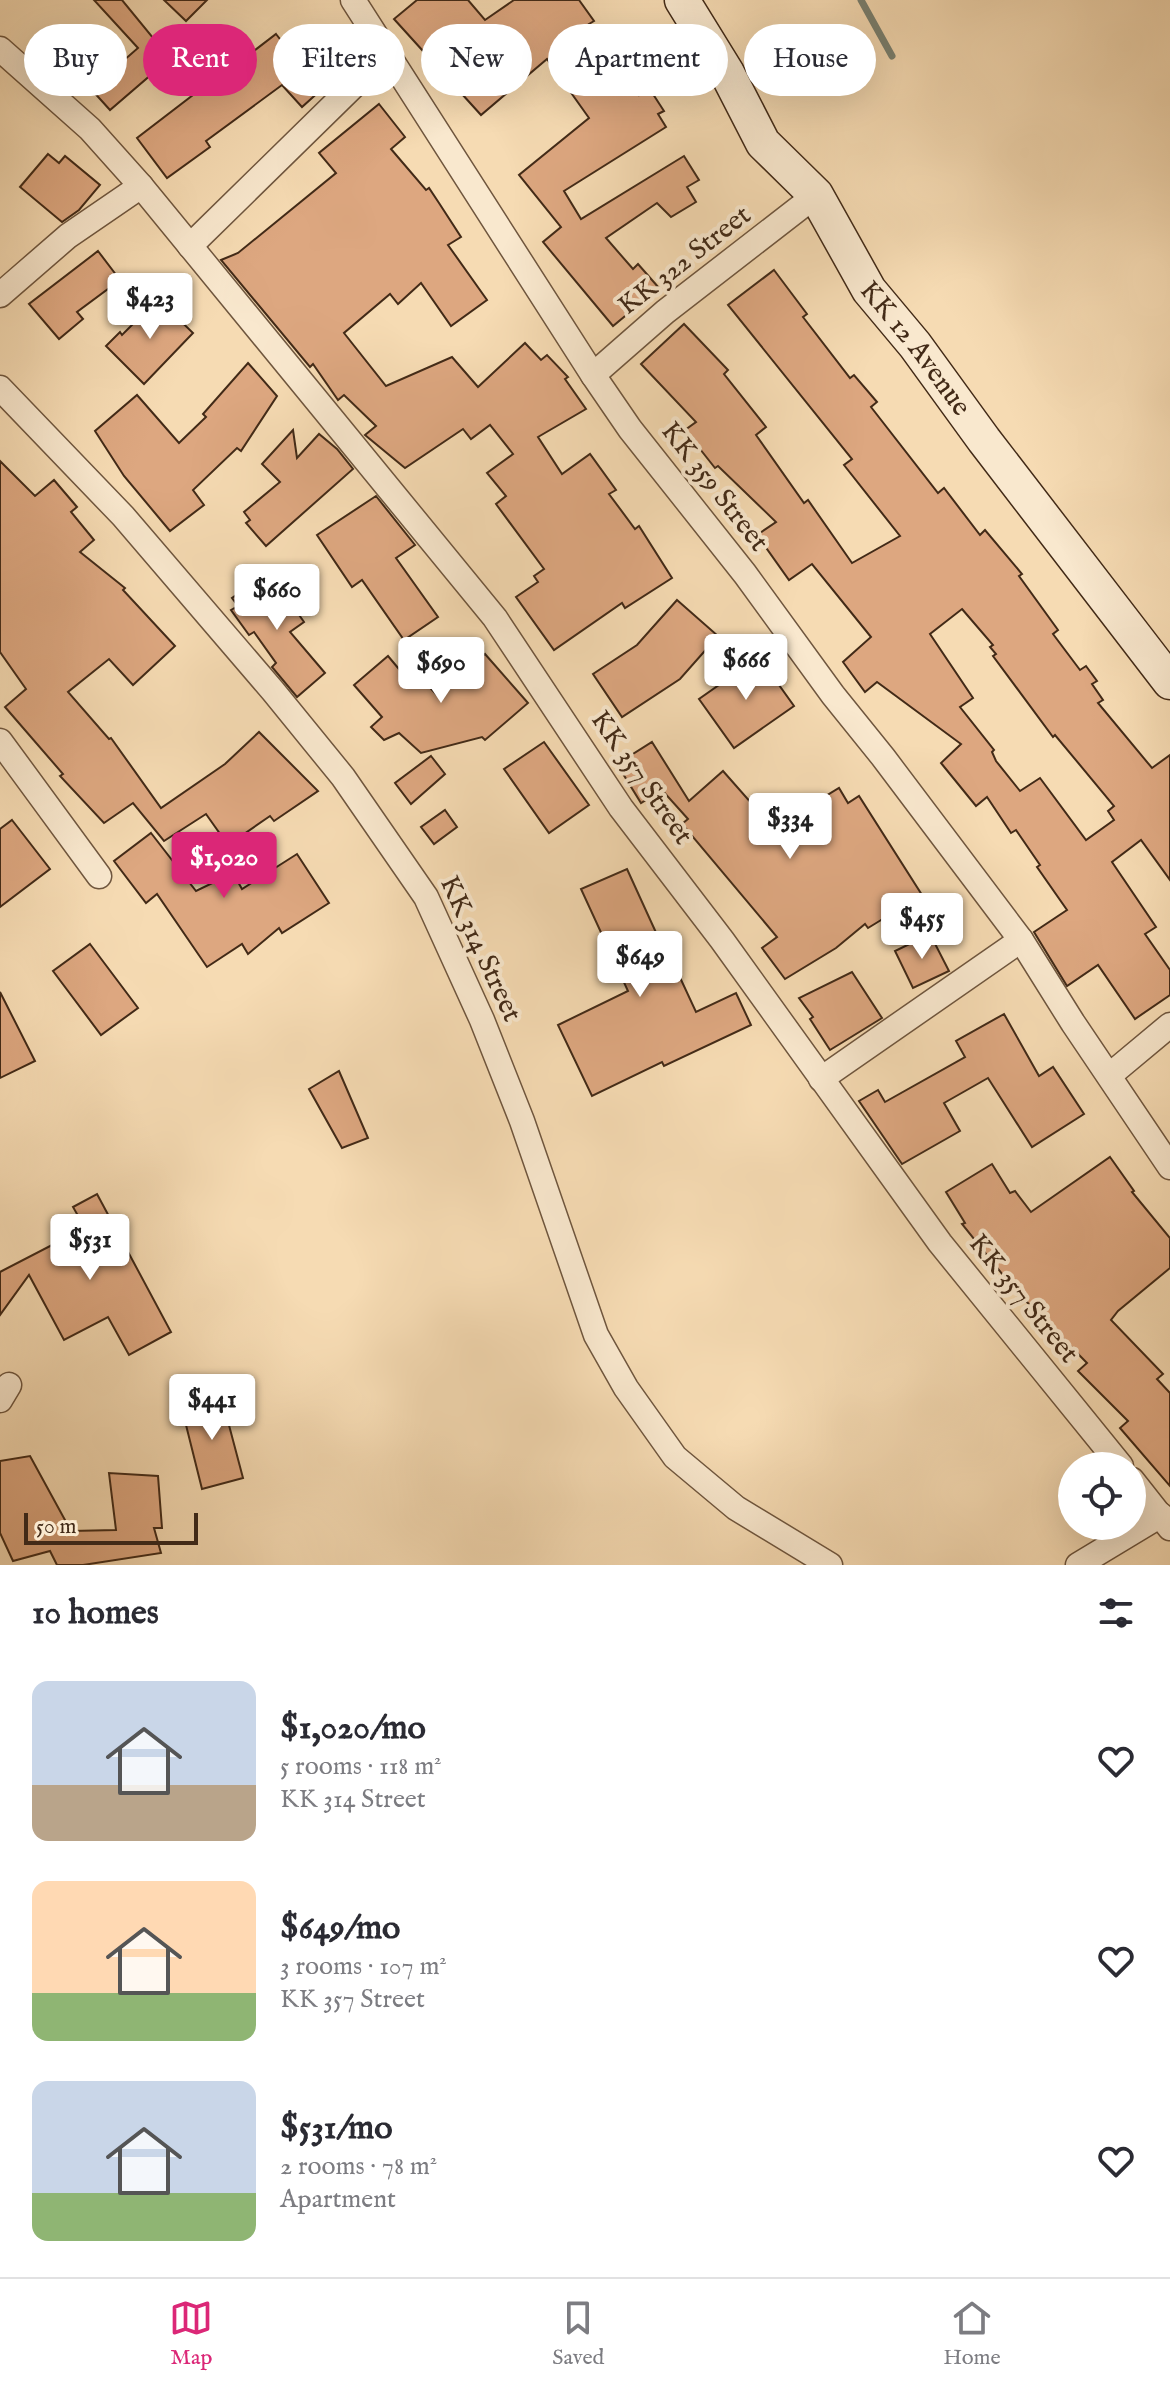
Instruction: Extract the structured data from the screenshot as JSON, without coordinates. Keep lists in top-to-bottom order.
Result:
{
  "streets": {
    "main road": ["KK 12 Avenue"],
    "street": [
      "KK 322 Street",
      "KK 359 Street",
      "KK 357 Street",
      "KK 314 Street"
    ]
  },
  "crossings": [
    ["KK 322 Street", "KK 12 Avenue"],
    ["KK 322 Street", "KK 359 Street"]
  ],
  "scale_bar": "50 m",
  "page": {
    "chip": [
      "Buy",
      "Rent",
      "Filters",
      "New",
      "Apartment",
      "House"
    ],
    "price": [
      "$423",
      "$660",
      "$666",
      "$690",
      "$334",
      "$1,020",
      "$455",
      "$649",
      "$531",
      "$441"
    ],
    "scale": "50 m",
    "heading": "10 homes",
    "list": [
      {
        "name": "$1,020/mo",
        "note": "5 rooms · 118 m² · KK 314 Street"
      },
      {
        "name": "$649/mo",
        "note": "3 rooms · 107 m² · KK 357 Street"
      },
      {
        "name": "$531/mo",
        "note": "2 rooms · 78 m² · Apartment"
      }
    ],
    "tabs": ["Map", "Saved", "Home"]
  }
}
